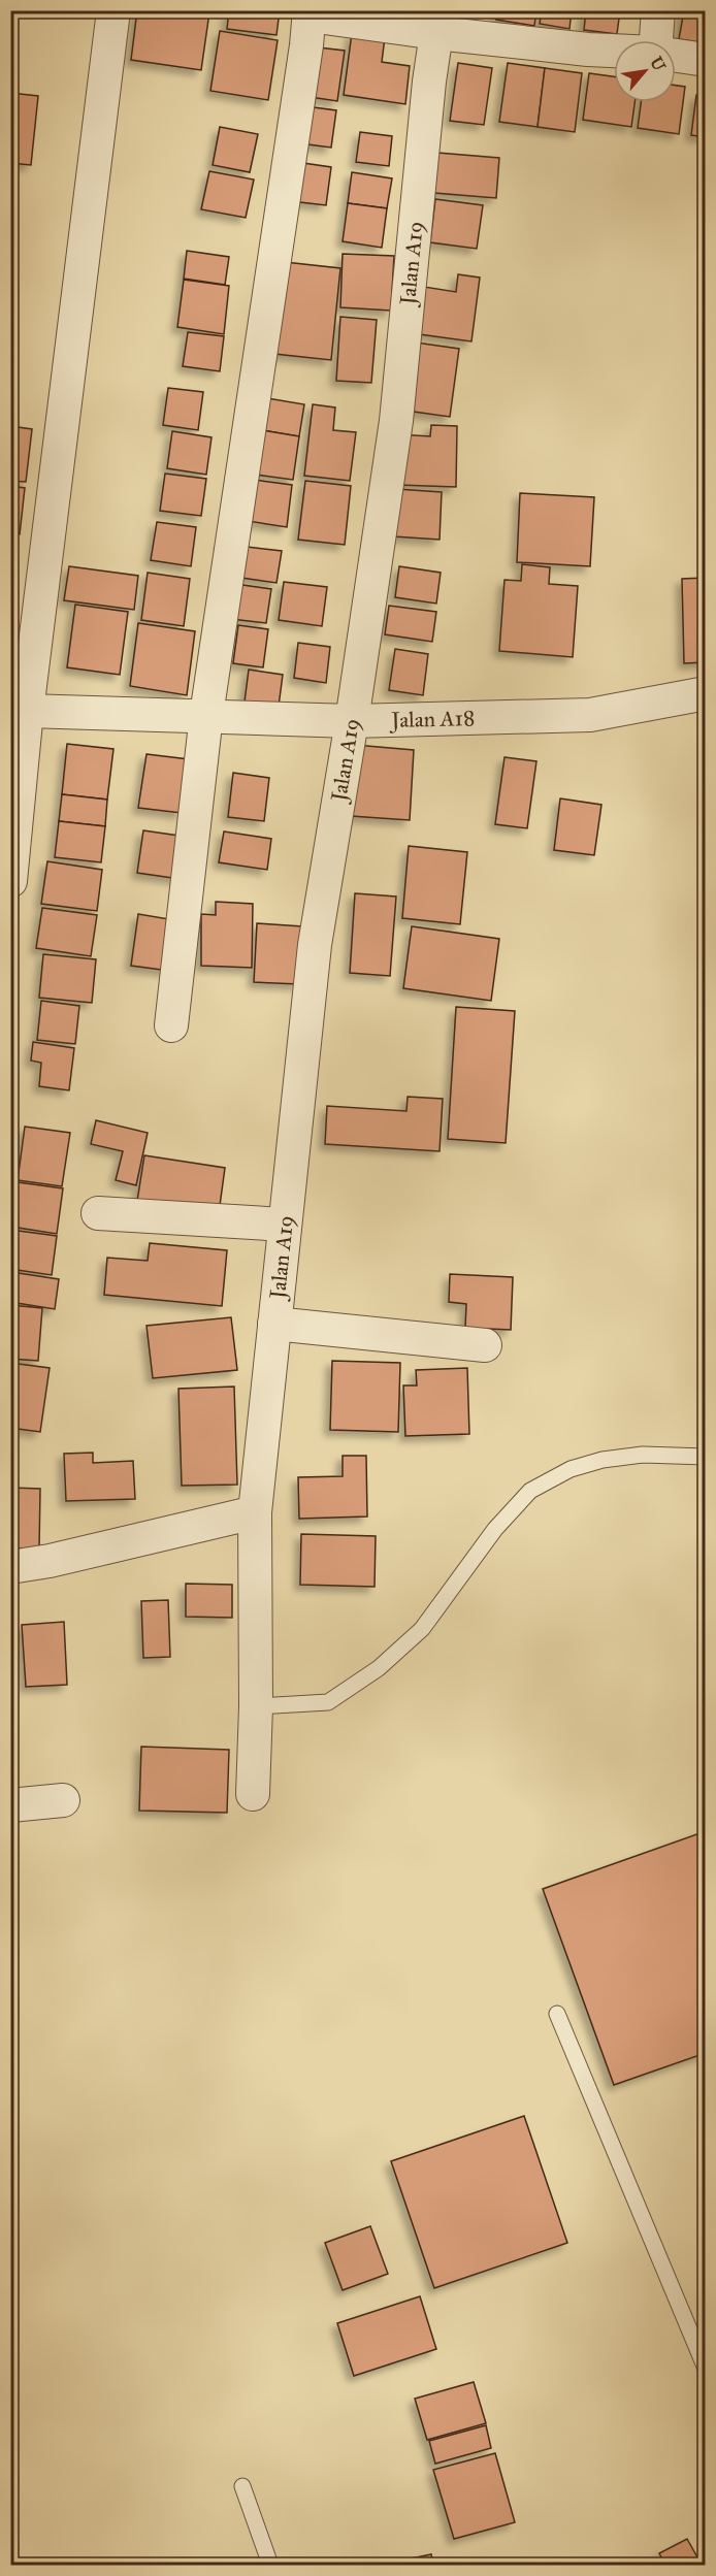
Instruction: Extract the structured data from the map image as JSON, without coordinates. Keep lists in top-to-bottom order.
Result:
{
  "streets": {
    "street": ["Jalan A19", "Jalan A18"]
  },
  "crossings": [
    ["Jalan A19", "Jalan A18"]
  ],
  "north": "top right"
}
